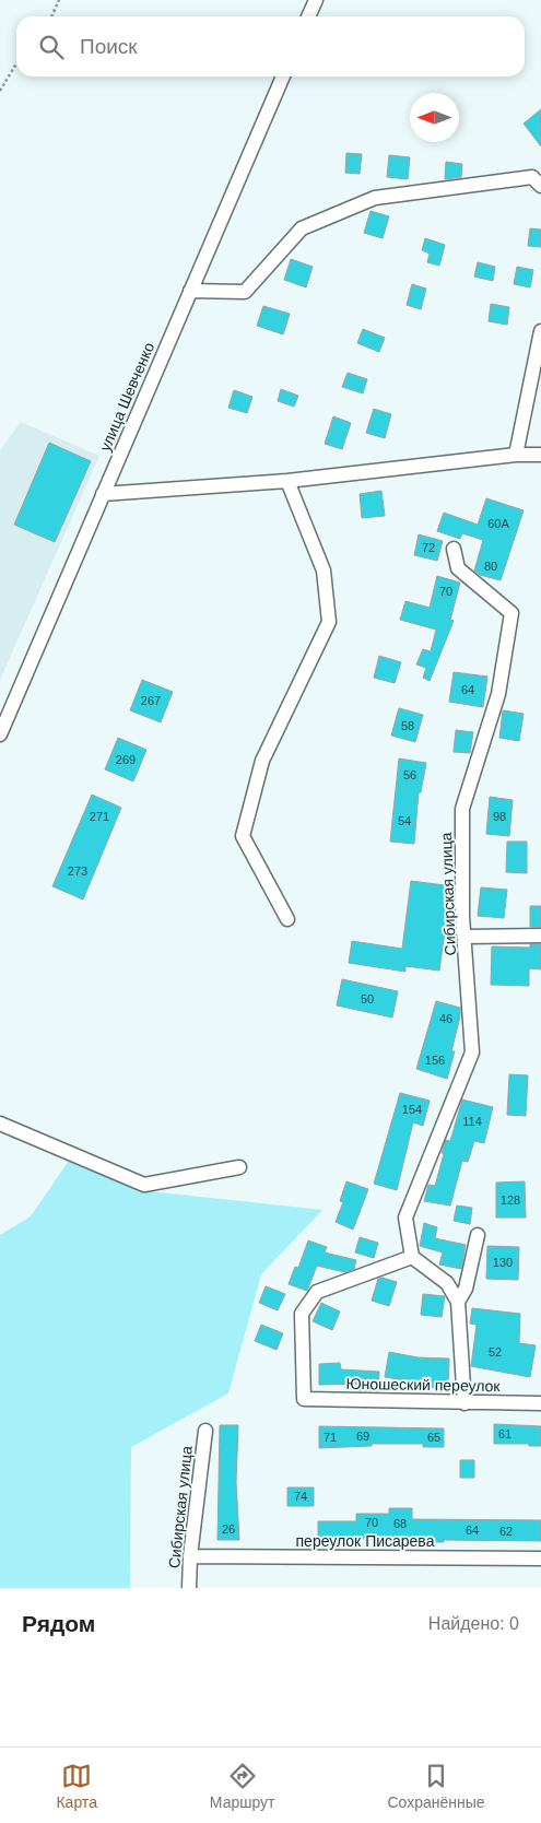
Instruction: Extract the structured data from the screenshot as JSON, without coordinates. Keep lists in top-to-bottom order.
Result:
{
  "streets": {
    "street": [
      "улица Шевченко",
      "Сибирская улица",
      "Юношеский переулок",
      "переулок Писарева"
    ]
  },
  "crossings": [
    ["Сибирская улица", "Юношеский переулок"],
    ["Сибирская улица", "переулок Писарева"]
  ],
  "house_numbers": [
    "60А",
    "72",
    "80",
    "70",
    "64",
    "267",
    "58",
    "269",
    "56",
    "271",
    "98",
    "54",
    "273",
    "50",
    "46",
    "156",
    "154",
    "114",
    "128",
    "130",
    "52",
    "61",
    "69",
    "71",
    "65",
    "74",
    "70",
    "68",
    "26",
    "64",
    "62"
  ],
  "north": "left",
  "page": {
    "search": "Поиск",
    "heading": ["Рядом", "Найдено: 0"],
    "nav": ["Карта", "Маршрут", "Сохранённые"]
  }
}
